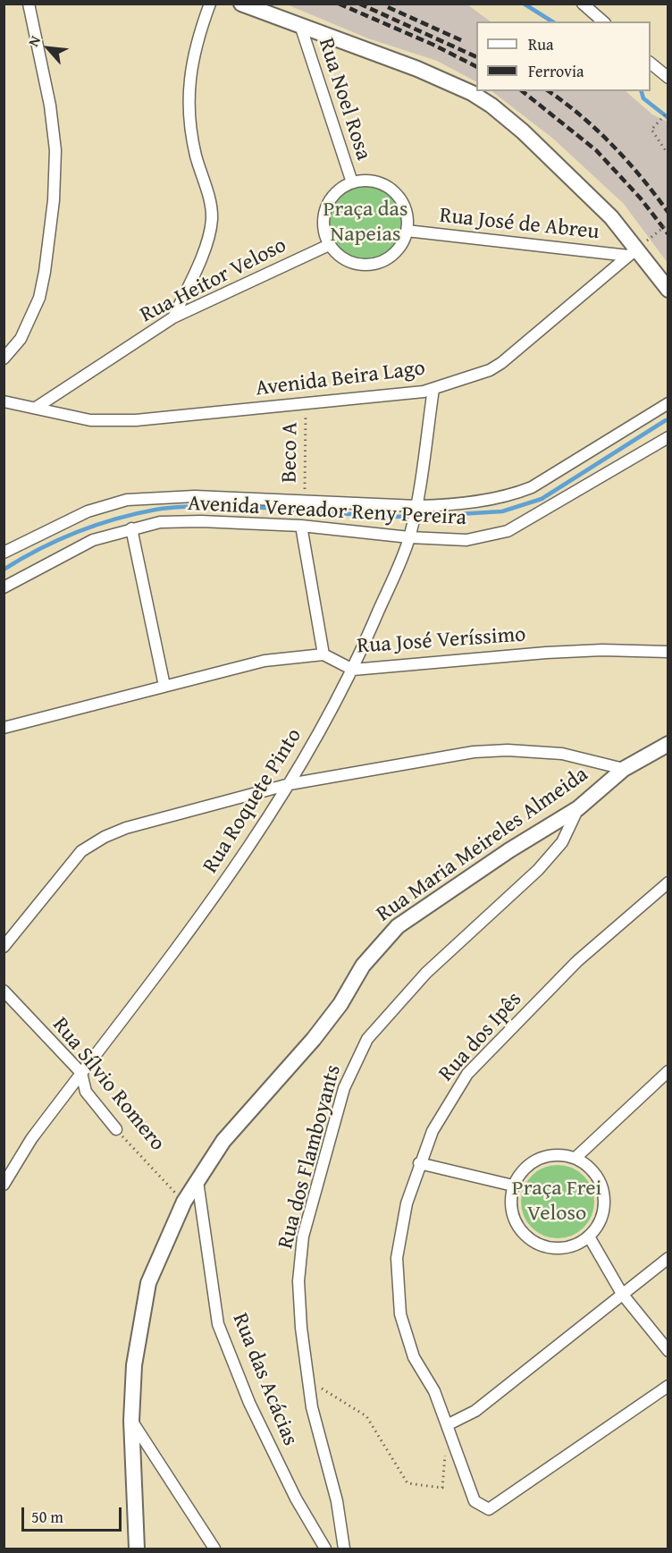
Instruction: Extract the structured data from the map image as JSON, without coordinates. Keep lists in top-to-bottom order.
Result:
{
  "streets": {
    "street": [
      "Rua Noel Rosa",
      "Rua José de Abreu",
      "Rua Heitor Veloso",
      "Avenida Beira Lago",
      "Avenida Vereador Reny Pereira",
      "Rua José Veríssimo",
      "Rua Roquete Pinto",
      "Rua Maria Meireles Almeida",
      "Rua dos Ipês",
      "Rua Sílvio Romero",
      "Rua dos Flamboyants",
      "Rua das Acácias"
    ],
    "path": ["Beco A"]
  },
  "crossings": [
    ["Rua Noel Rosa", "Rua José de Abreu"],
    ["Rua Noel Rosa", "Rua Heitor Veloso"],
    ["Rua José de Abreu", "Rua Heitor Veloso"],
    ["Rua José de Abreu", "Avenida Beira Lago"],
    ["Rua Heitor Veloso", "Avenida Beira Lago"],
    ["Avenida Beira Lago", "Beco A"],
    ["Avenida Beira Lago", "Rua Roquete Pinto"],
    ["Beco A", "Avenida Vereador Reny Pereira"],
    ["Avenida Vereador Reny Pereira", "Rua Roquete Pinto"],
    ["Rua José Veríssimo", "Rua Roquete Pinto"],
    ["Rua Roquete Pinto", "Rua Sílvio Romero"],
    ["Rua Maria Meireles Almeida", "Rua Sílvio Romero"],
    ["Rua Maria Meireles Almeida", "Rua dos Flamboyants"],
    ["Rua Maria Meireles Almeida", "Rua das Acácias"]
  ],
  "parks": ["Praça das Napeias", "Praça Frei Veloso"],
  "legend": ["Rua", "Ferrovia"],
  "scale_bar": "50 m",
  "north": "top left"
}
